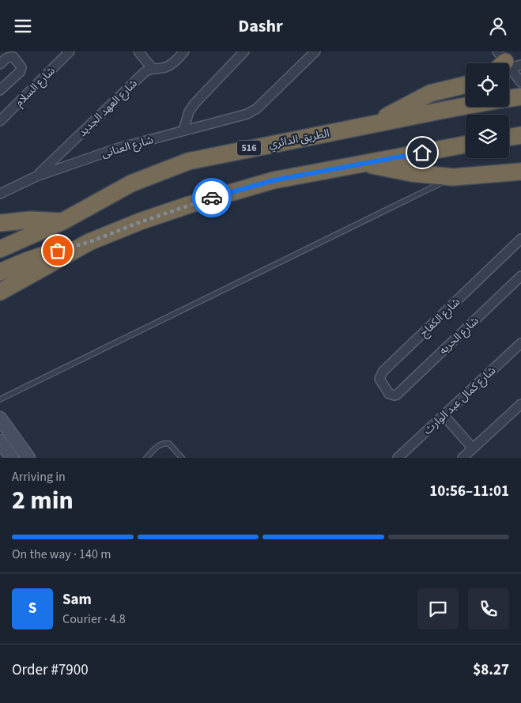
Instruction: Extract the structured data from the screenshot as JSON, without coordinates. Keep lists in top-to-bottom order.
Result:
{
  "streets": {
    "highway": ["الطريق الدائري", "516"],
    "street": [
      "شارع السلام",
      "شارع العهد الجديد",
      "شارع العنانى",
      "شارع الكفاح",
      "شارع الحريه",
      "شارع كمال عبد الوارث"
    ]
  },
  "crossings": [
    ["شارع العهد الجديد", "شارع العنانى"],
    ["شارع الكفاح", "شارع الحريه"]
  ],
  "page": {
    "header": "Dashr",
    "heading": ["2 min", "Arriving in", "10:56–11:01"],
    "panel": [
      "Sam",
      "Courier · 4.8",
      "Order #7900",
      "$8.27"
    ],
    "bar": "On the way · 140 m",
    "round": "S"
  }
}
